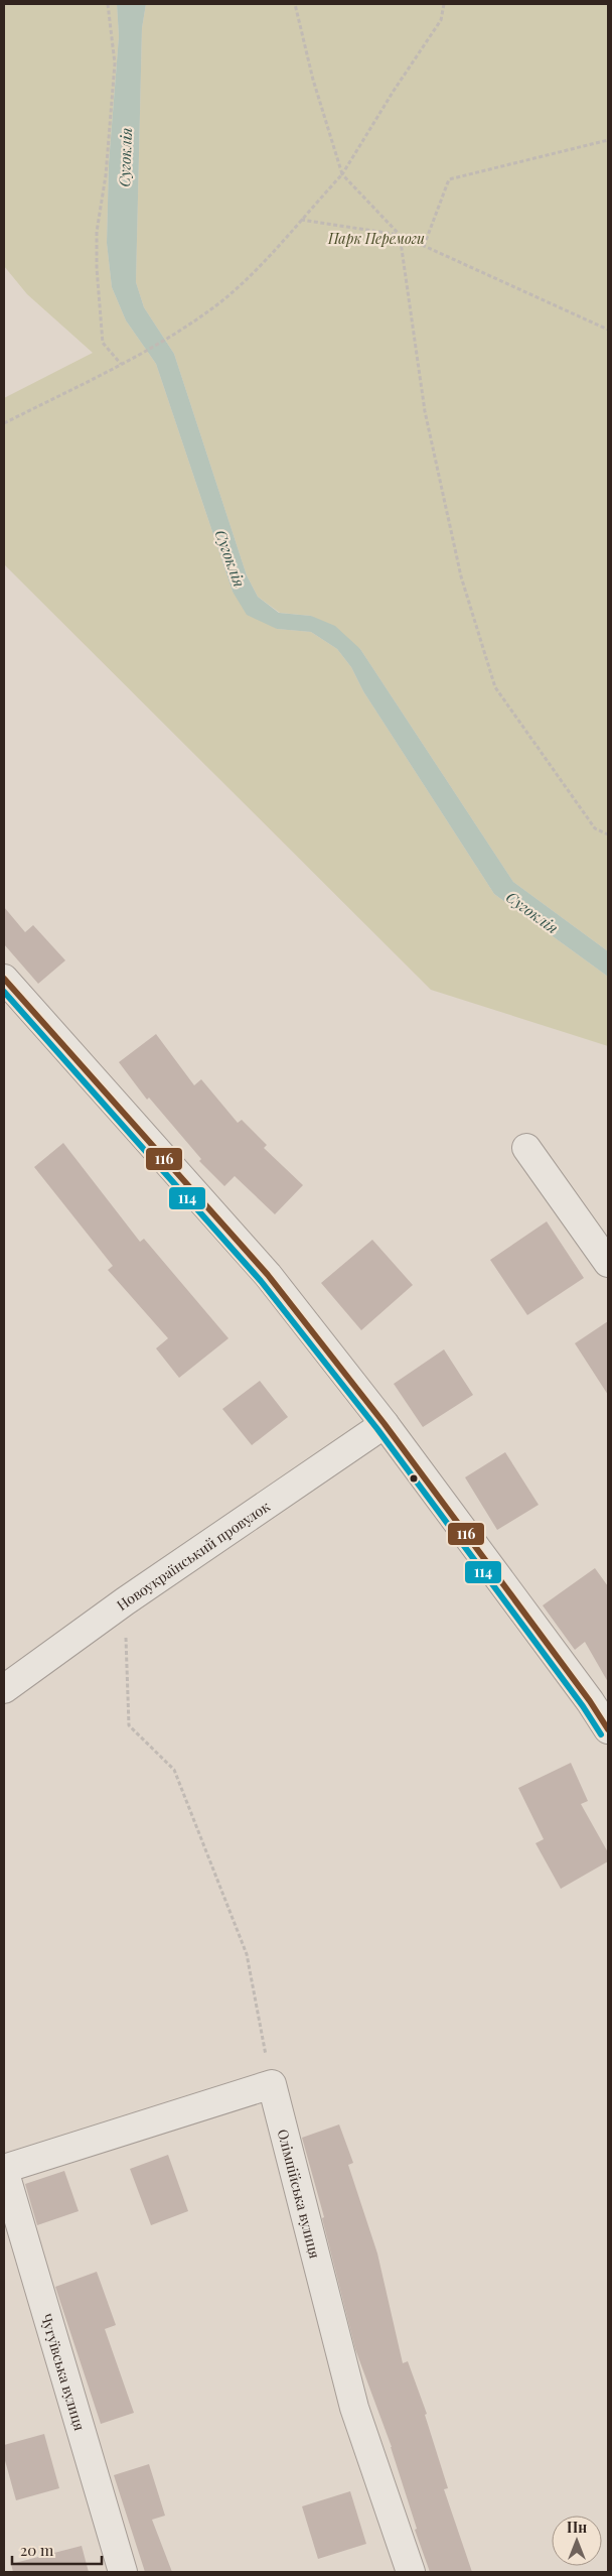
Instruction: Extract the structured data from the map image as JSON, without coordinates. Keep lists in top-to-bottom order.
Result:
{
  "streets": {
    "street": ["Новоукраїнський провулок", "Олімпійська вулиця", "Чугуївська вулиця"]
  },
  "water": ["Сугоклія"],
  "parks": ["Парк Перемоги"],
  "lines": ["transit line 116", "transit line 114"],
  "scale_bar": "20 m",
  "north": "top"
}
